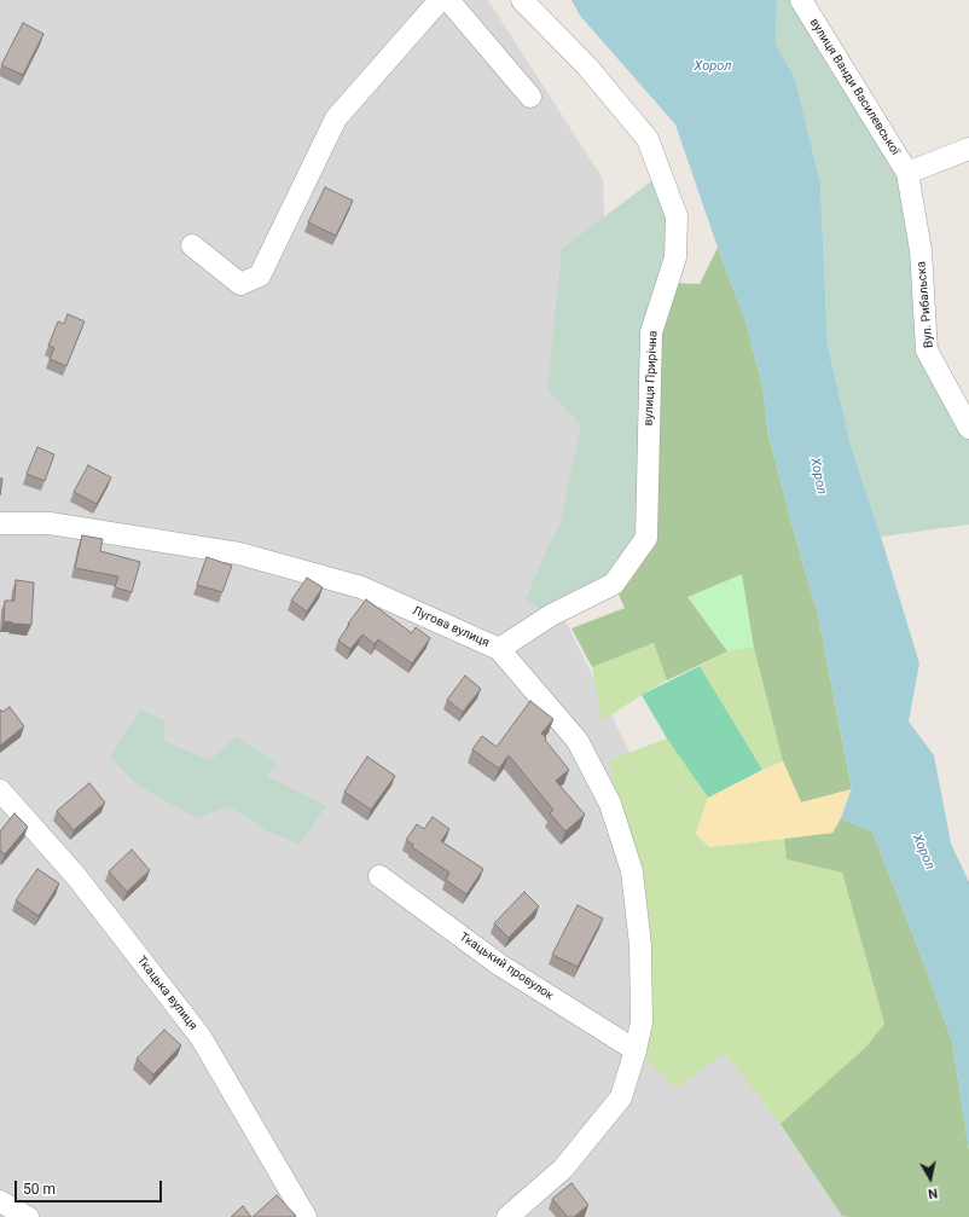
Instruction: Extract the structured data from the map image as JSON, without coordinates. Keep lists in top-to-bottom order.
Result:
{
  "streets": {
    "street": [
      "вулиця Ванди Василевської",
      "Вул. Рибальска",
      "вулиця Прирічна",
      "Лугова вулиця",
      "Ткацький провулок",
      "Ткацька вулиця"
    ]
  },
  "crossings": [
    ["вулиця Ванди Василевської", "Вул. Рибальска"],
    ["вулиця Прирічна", "Лугова вулиця"],
    ["Лугова вулиця", "Ткацький провулок"]
  ],
  "water": ["Хорол"],
  "scale_bar": "50 m",
  "north": "bottom"
}
